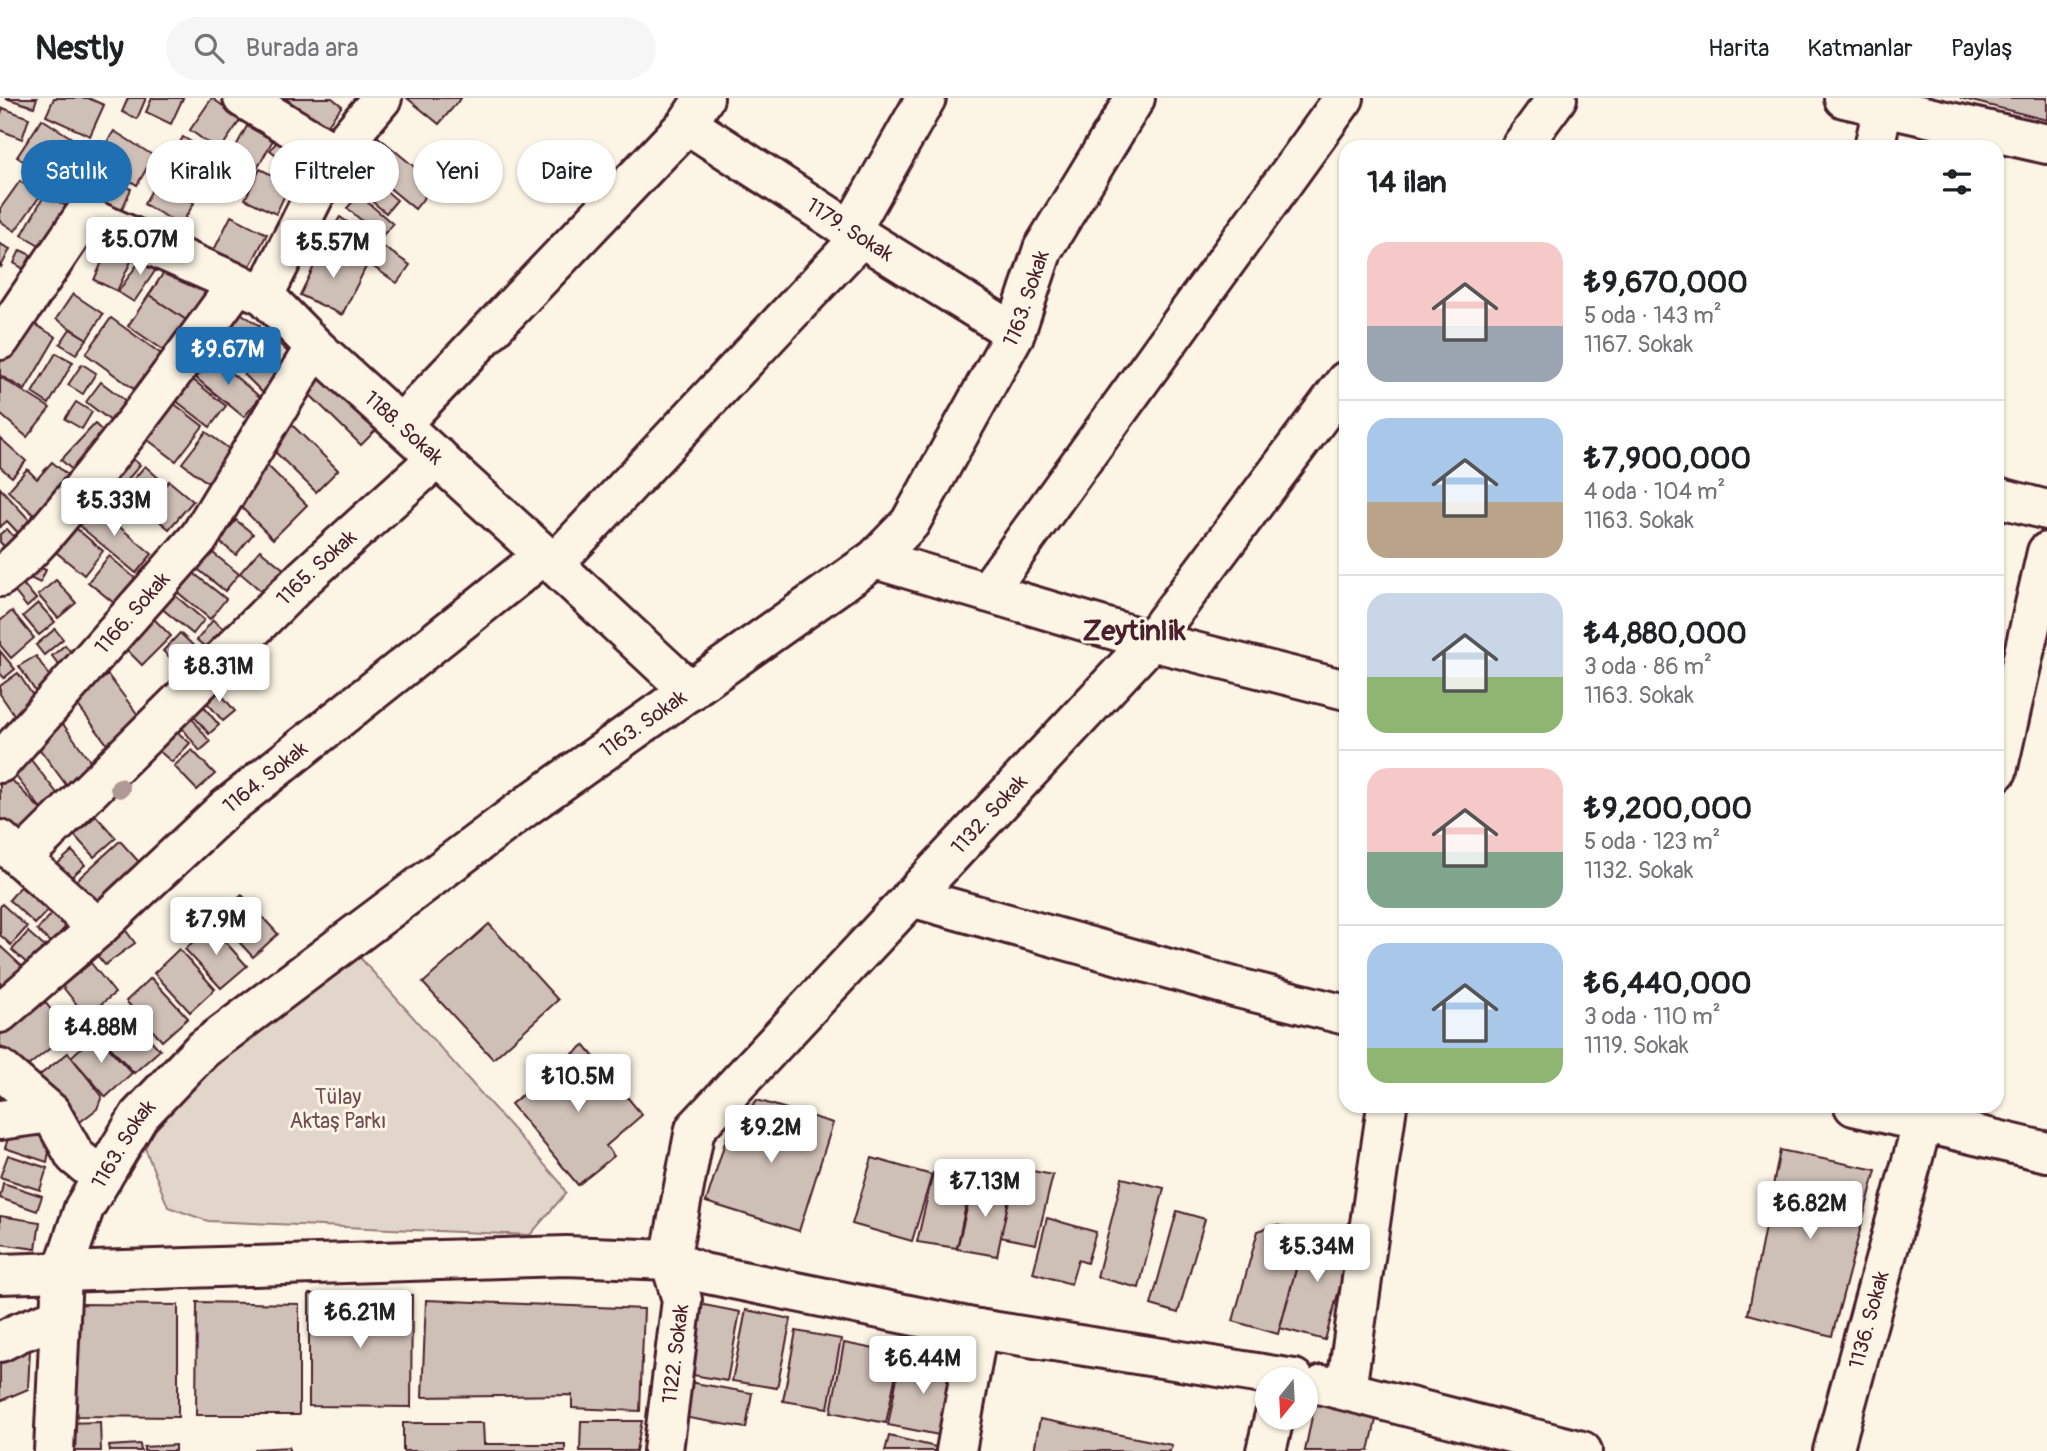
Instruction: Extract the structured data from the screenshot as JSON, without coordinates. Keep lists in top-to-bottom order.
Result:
{
  "streets": {
    "street": [
      "1179. Sokak",
      "1163. Sokak",
      "1188. Sokak",
      "1165. Sokak",
      "1166. Sokak",
      "1164. Sokak",
      "1132. Sokak",
      "1136. Sokak",
      "1122. Sokak"
    ]
  },
  "crossings": [
    ["1179. Sokak", "1163. Sokak"],
    ["1179. Sokak", "1164. Sokak"],
    ["1163. Sokak", "1188. Sokak"],
    ["1188. Sokak", "1165. Sokak"],
    ["1188. Sokak", "1166. Sokak"],
    ["1188. Sokak", "1164. Sokak"],
    ["1132. Sokak", "1122. Sokak"]
  ],
  "districts": ["Zeytinlik"],
  "parks": ["Tülay Aktaş Parkı"],
  "north": "bottom",
  "page": {
    "header": "Nestly",
    "search": "Burada ara",
    "nav": ["Harita", "Katmanlar", "Paylaş"],
    "chip": [
      "Satılık",
      "Kiralık",
      "Filtreler",
      "Yeni",
      "Daire"
    ],
    "heading": "14 ilan",
    "price": [
      "₺5.07M",
      "₺5.57M",
      "₺9.67M",
      "₺5.33M",
      "₺8.31M",
      "₺7.9M",
      "₺4.88M",
      "₺10.5M",
      "₺9.2M",
      "₺7.13M",
      "₺6.82M",
      "₺5.34M",
      "₺6.21M",
      "₺6.44M"
    ],
    "list": [
      {
        "name": "₺9,670,000",
        "note": "5 oda · 143 m² · 1167. Sokak"
      },
      {
        "name": "₺7,900,000",
        "note": "4 oda · 104 m² · 1163. Sokak"
      },
      {
        "name": "₺4,880,000",
        "note": "3 oda · 86 m² · 1163. Sokak"
      },
      {
        "name": "₺9,200,000",
        "note": "5 oda · 123 m² · 1132. Sokak"
      },
      {
        "name": "₺6,440,000",
        "note": "3 oda · 110 m² · 1119. Sokak"
      }
    ]
  }
}
